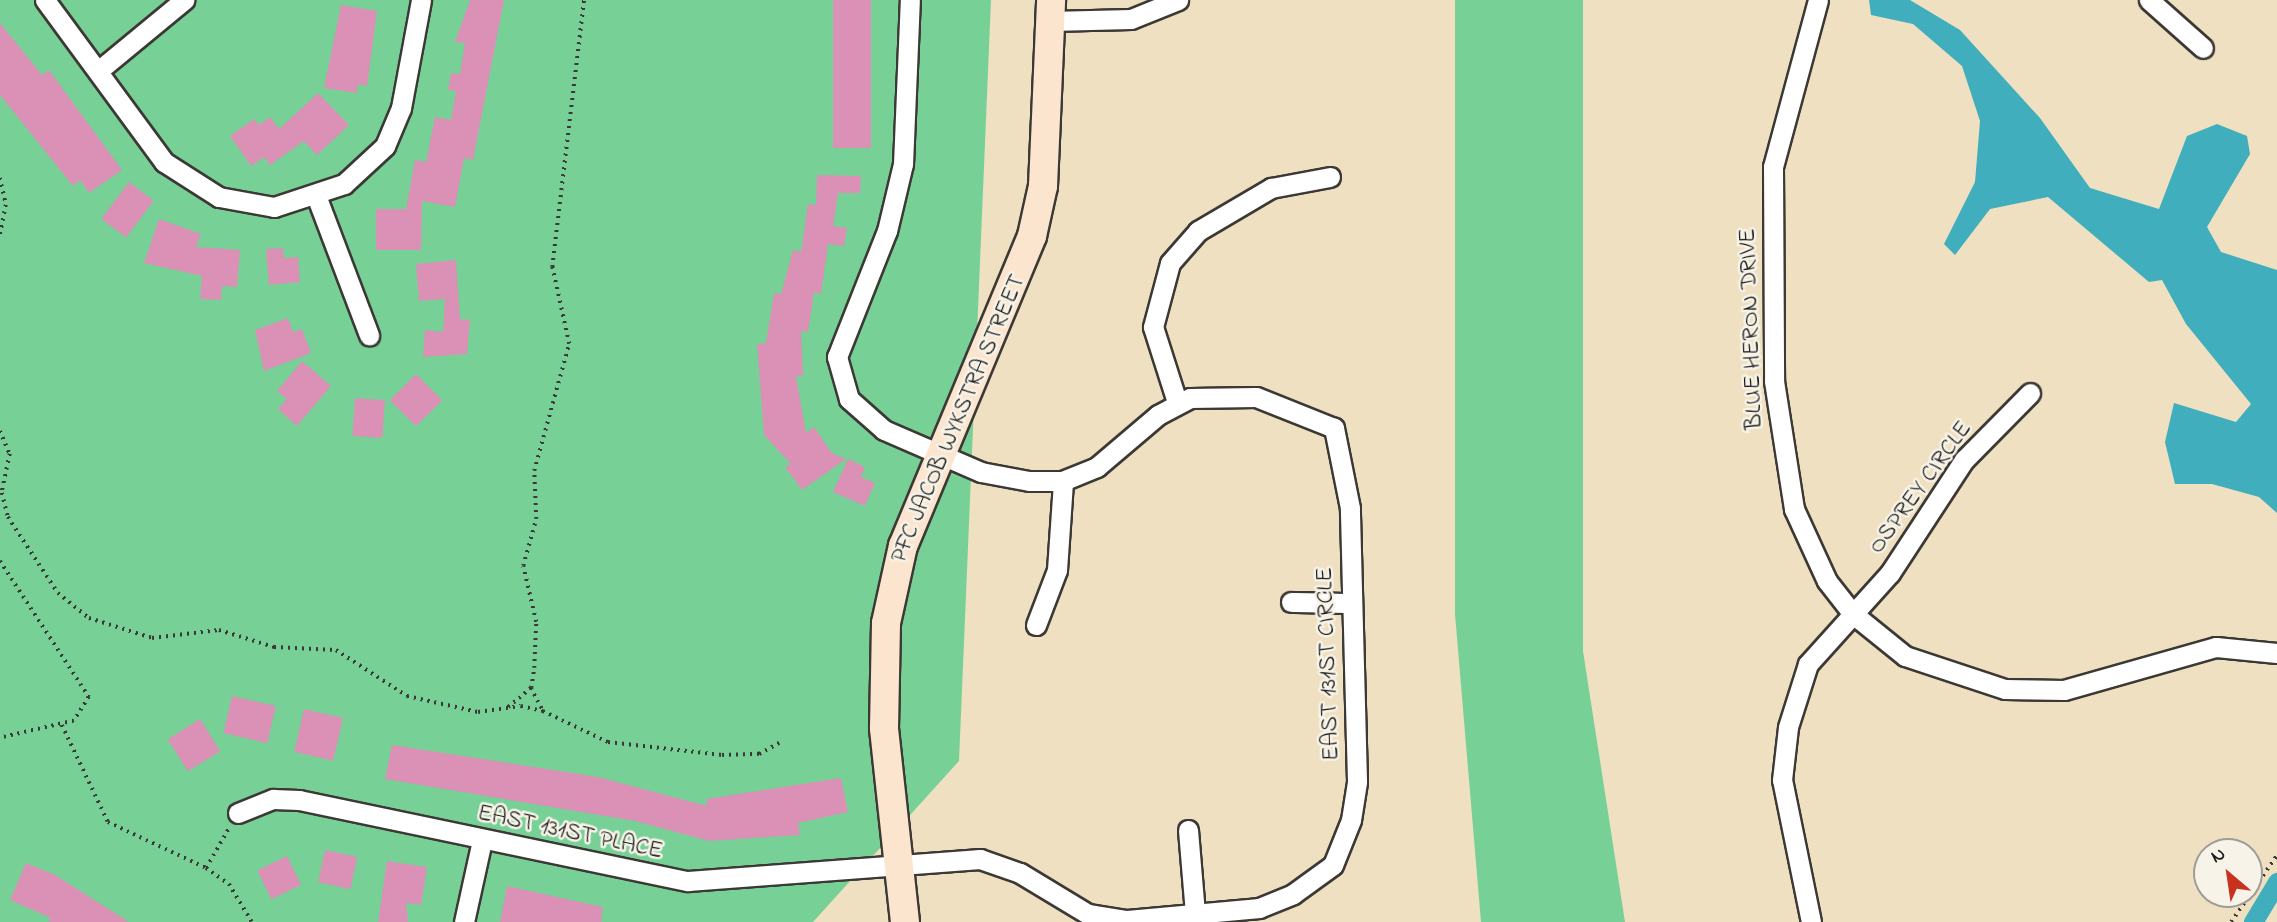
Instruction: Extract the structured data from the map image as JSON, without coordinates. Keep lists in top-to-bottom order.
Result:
{
  "streets": {
    "street": [
      "BLUE HERON DRIVE",
      "PFC JACOB WYKSTRA STREET",
      "OSPREY CIRCLE",
      "EAST 131ST CIRCLE",
      "EAST 131ST PLACE"
    ]
  },
  "crossings": [
    ["BLUE HERON DRIVE", "OSPREY CIRCLE"],
    ["PFC JACOB WYKSTRA STREET", "EAST 131ST CIRCLE"],
    ["PFC JACOB WYKSTRA STREET", "EAST 131ST PLACE"],
    ["EAST 131ST CIRCLE", "EAST 131ST PLACE"]
  ],
  "north": "top left"
}
